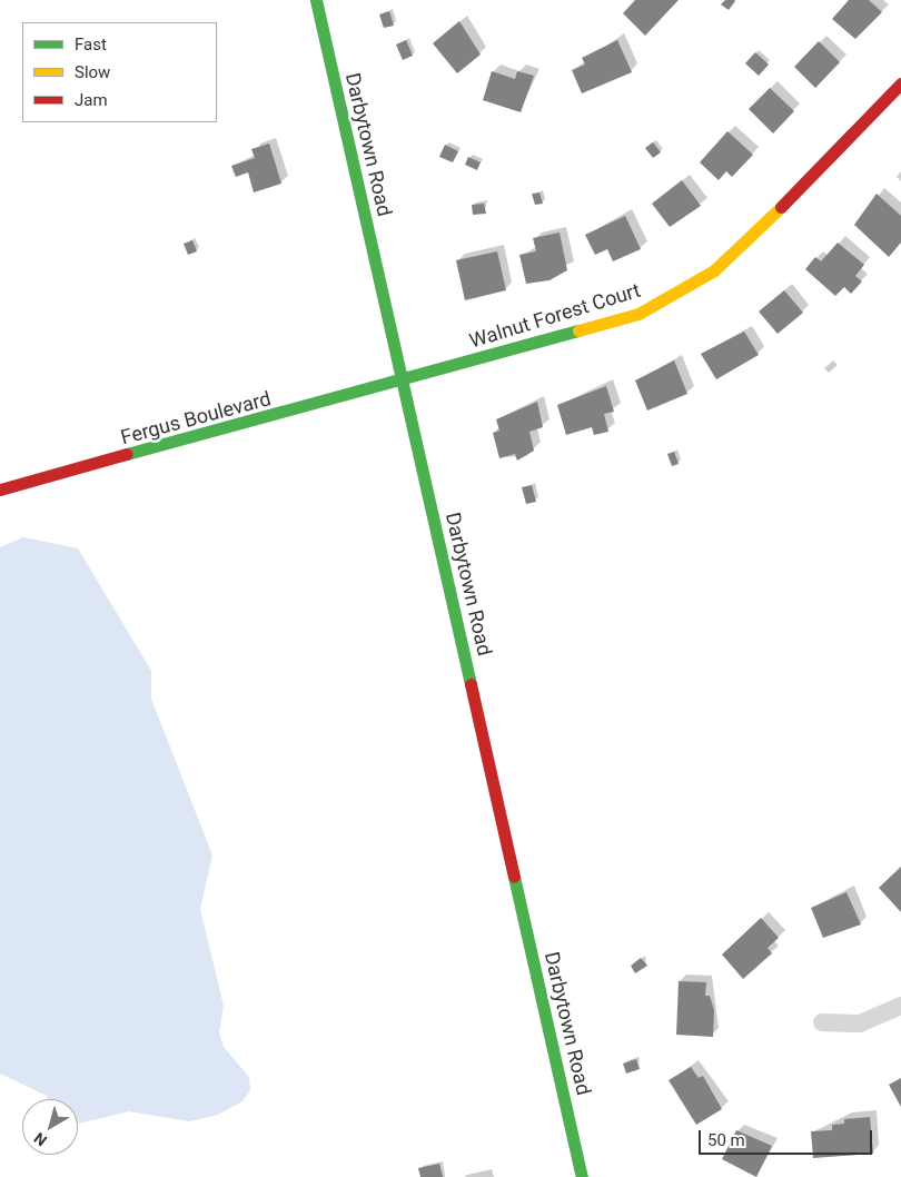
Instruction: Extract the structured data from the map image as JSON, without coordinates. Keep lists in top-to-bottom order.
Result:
{
  "streets": {
    "main road": ["Darbytown Road", "Walnut Forest Court", "Fergus Boulevard"]
  },
  "crossings": [
    ["Darbytown Road", "Walnut Forest Court"],
    ["Darbytown Road", "Fergus Boulevard"],
    ["Walnut Forest Court", "Fergus Boulevard"]
  ],
  "legend": ["Fast", "Slow", "Jam"],
  "scale_bar": "50 m",
  "north": "bottom left"
}
